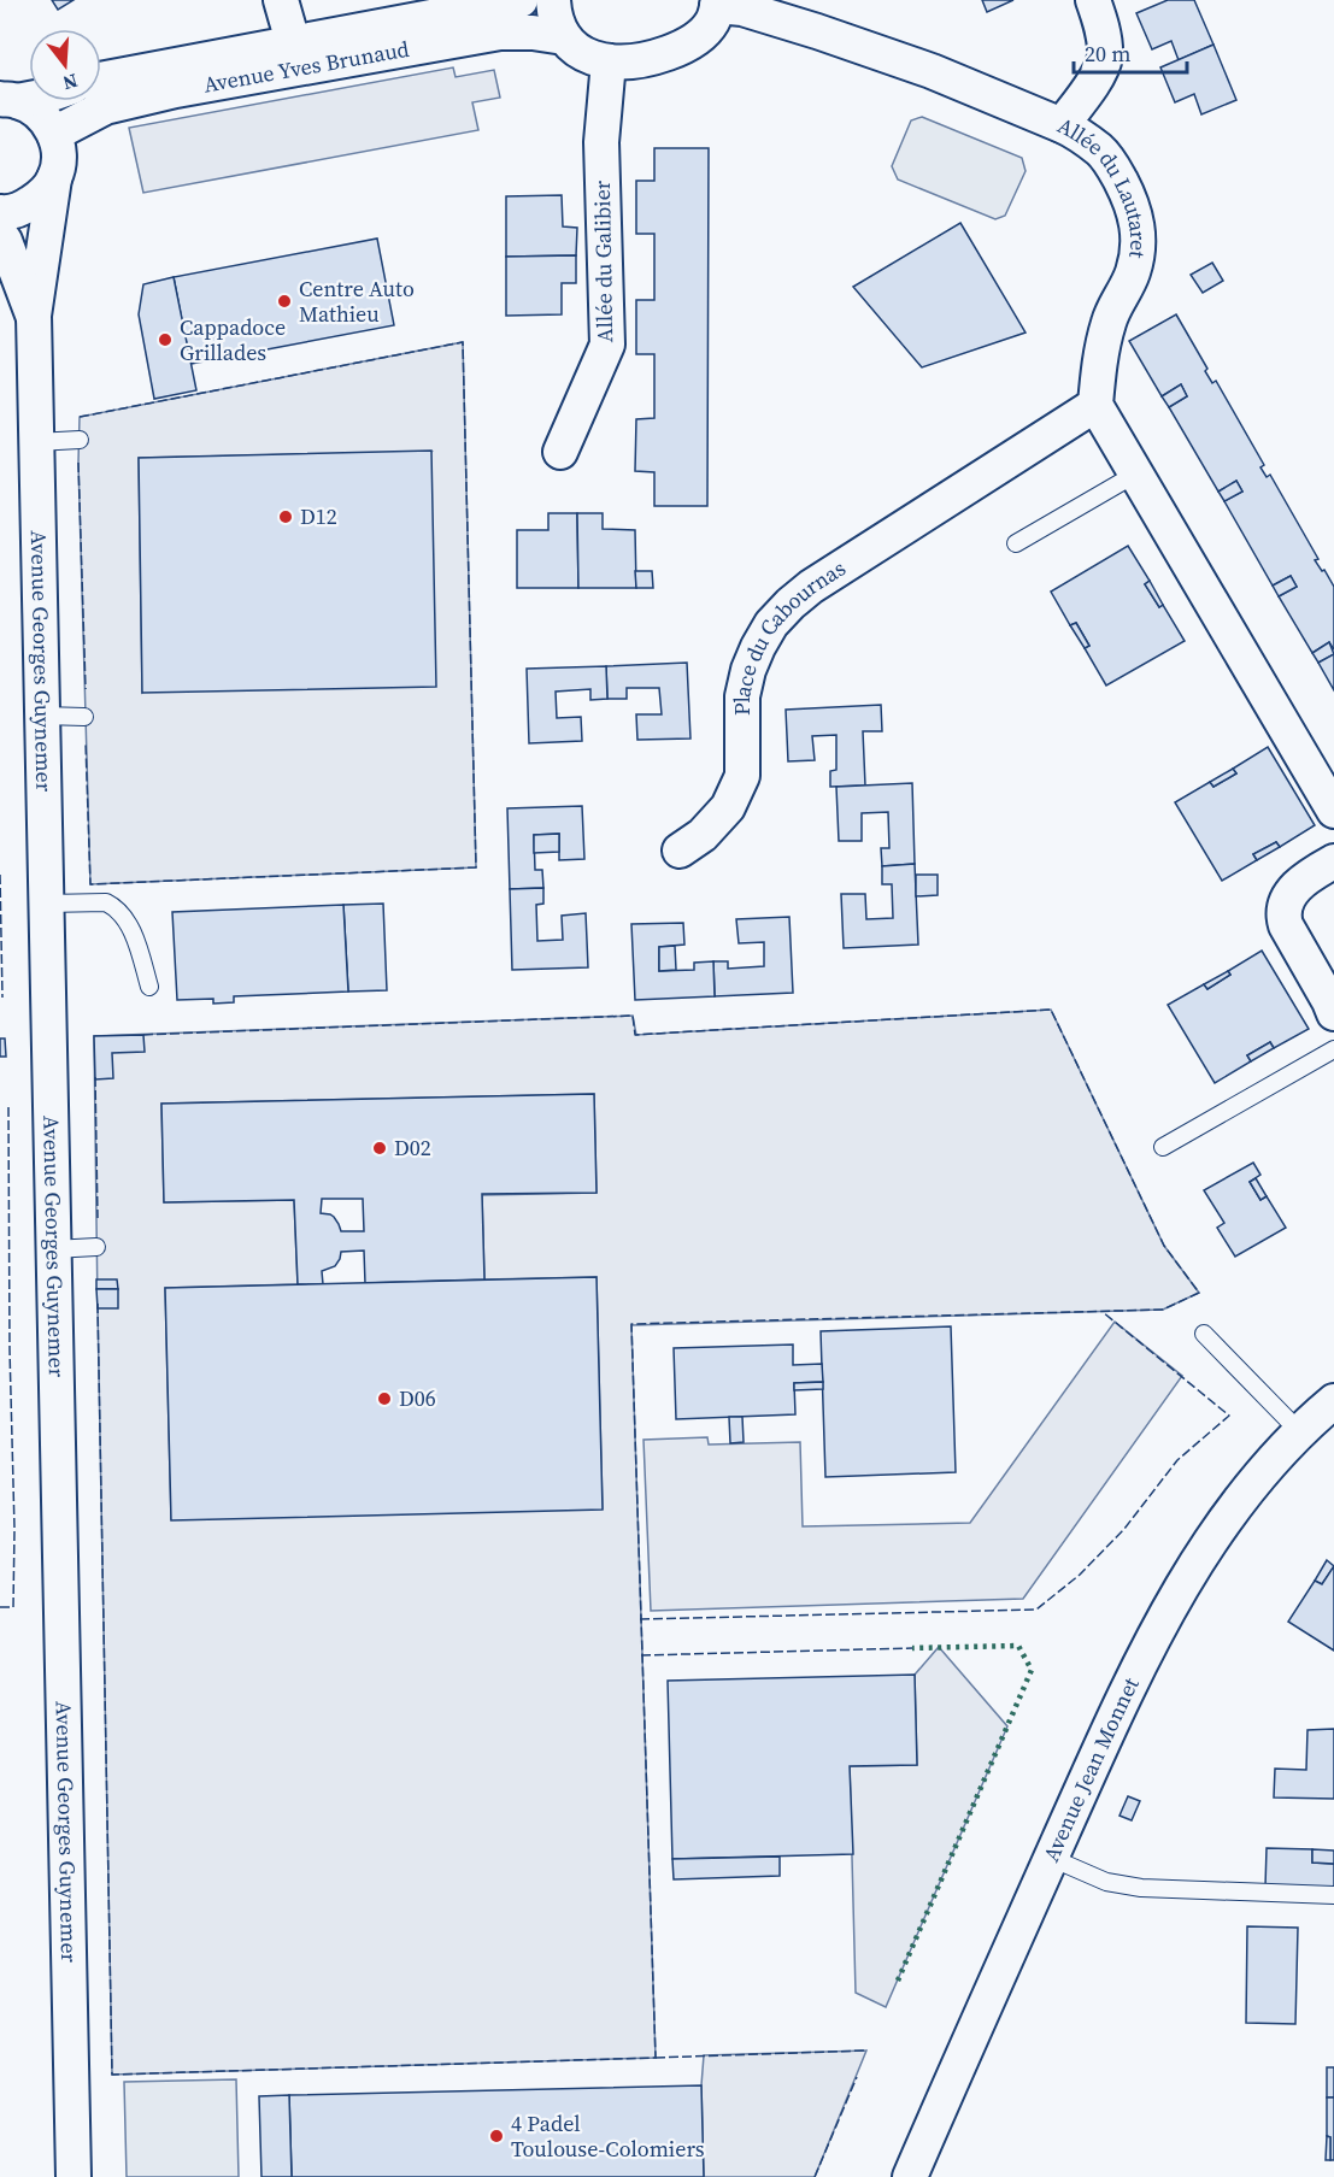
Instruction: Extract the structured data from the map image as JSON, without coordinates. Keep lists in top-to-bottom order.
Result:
{
  "streets": {
    "street": [
      "Avenue Yves Brunaud",
      "Allée du Lautaret",
      "Allée du Galibier",
      "Place du Cabournas",
      "Avenue Georges Guynemer",
      "Avenue Jean Monnet"
    ]
  },
  "crossings": [
    ["Avenue Yves Brunaud", "Avenue Georges Guynemer"],
    ["Allée du Lautaret", "Place du Cabournas"]
  ],
  "places": [
    "Centre Auto Mathieu",
    "Cappadoce Grillades",
    "D12",
    "D02",
    "D06",
    "4 Padel Toulouse-Colomiers"
  ],
  "scale_bar": "20 m",
  "north": "bottom"
}
